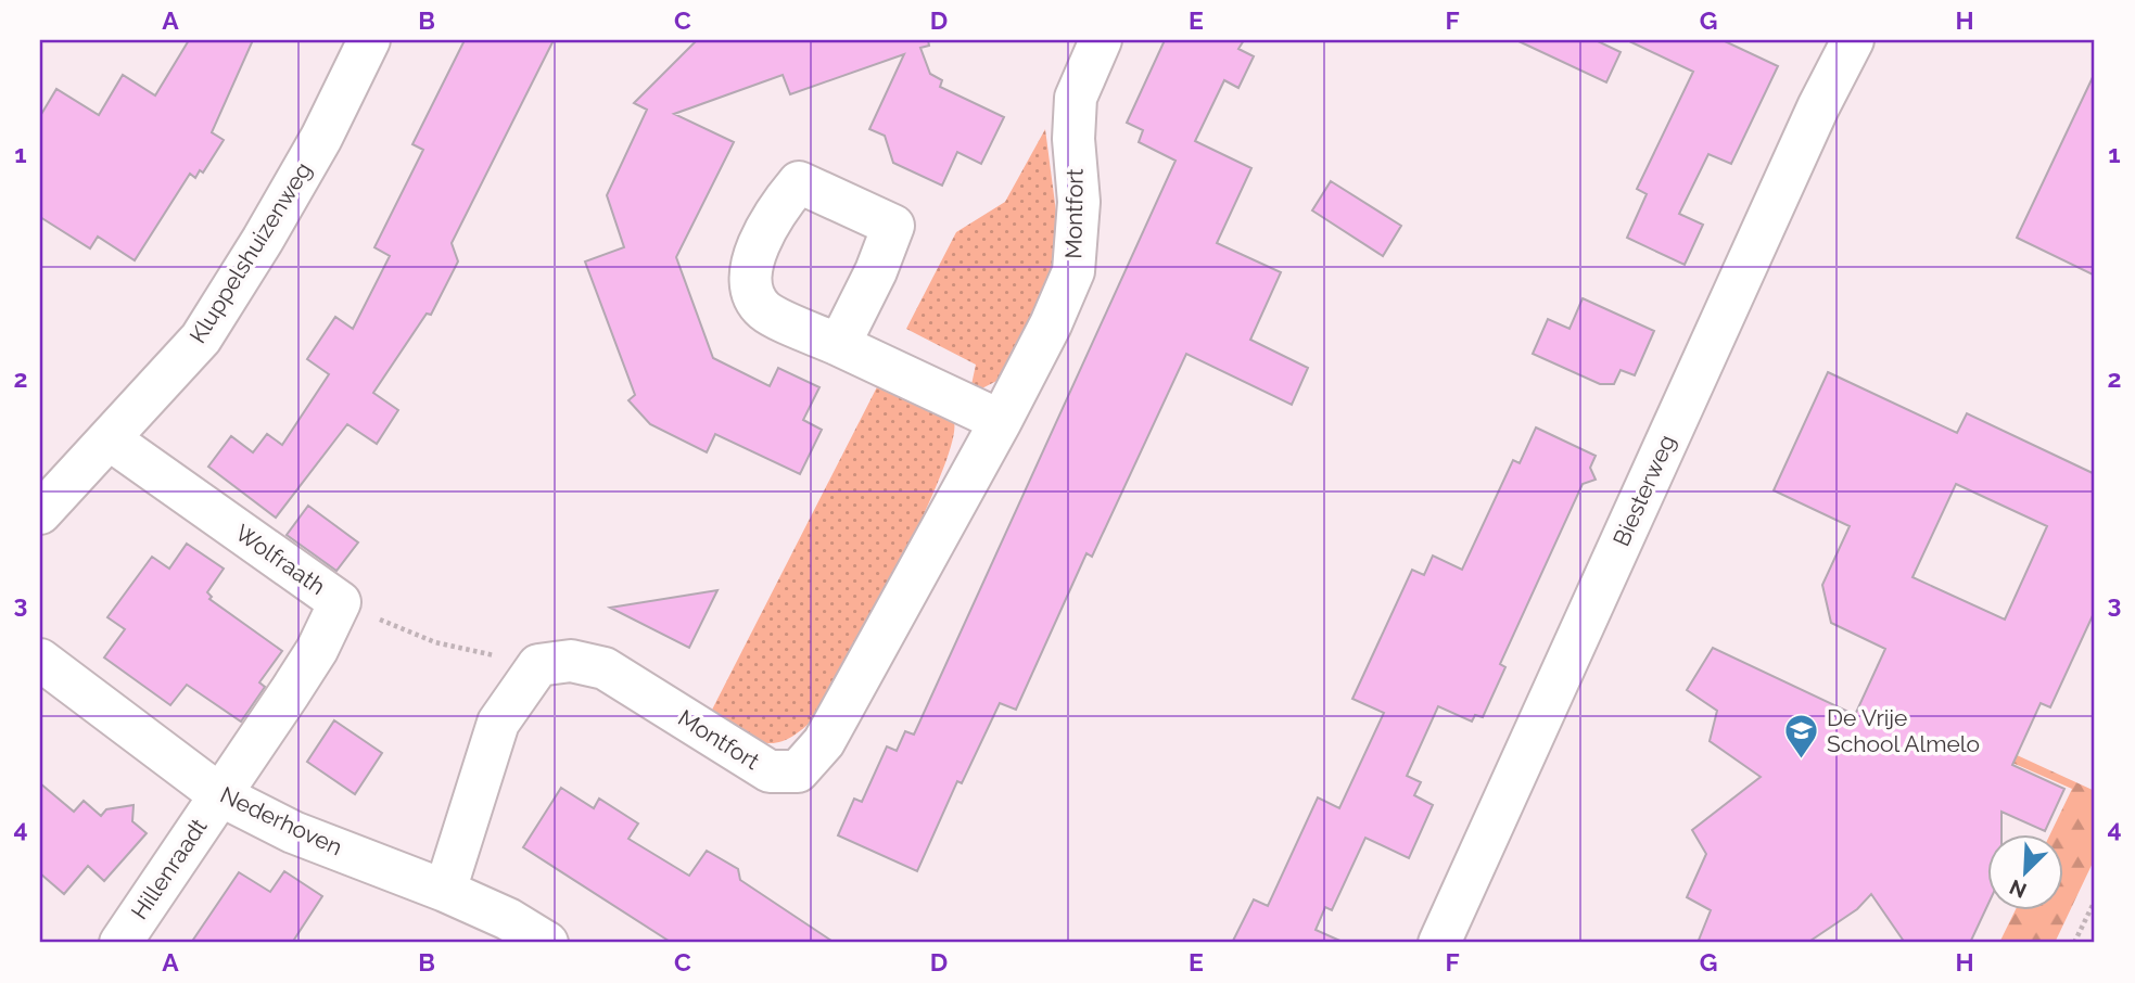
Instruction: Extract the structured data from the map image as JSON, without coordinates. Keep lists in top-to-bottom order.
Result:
{
  "streets": {
    "street": [
      "Montfort",
      "Kluppelshuizenweg",
      "Biesterweg",
      "Wolfraath",
      "Nederhoven",
      "Hillenraadt"
    ]
  },
  "crossings": [
    ["Kluppelshuizenweg", "Wolfraath"],
    ["Wolfraath", "Nederhoven"],
    ["Wolfraath", "Hillenraadt"],
    ["Nederhoven", "Hillenraadt"]
  ],
  "places": {
    "school or university": ["De Vrije School Almelo"]
  },
  "north": "bottom left",
  "grid": {
    "columns": [
      "A",
      "B",
      "C",
      "D",
      "E",
      "F",
      "G",
      "H"
    ],
    "rows": [
      "1",
      "2",
      "3",
      "4"
    ]
  }
}
